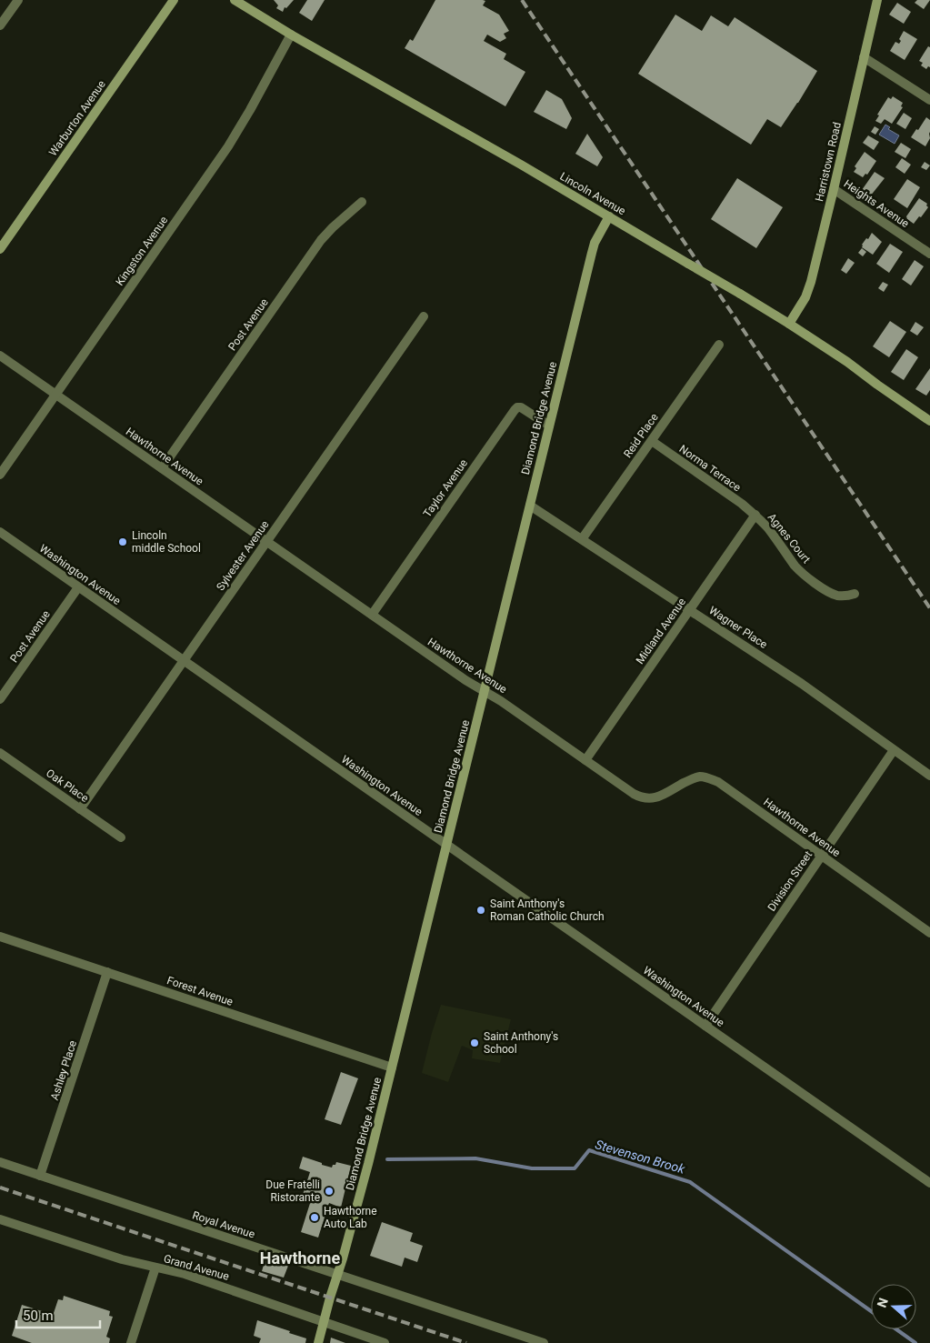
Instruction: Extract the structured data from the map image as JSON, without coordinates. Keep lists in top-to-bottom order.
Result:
{
  "streets": {
    "street": [
      "Warburton Avenue",
      "Harristown Road",
      "Lincoln Avenue",
      "Heights Avenue",
      "Kingston Avenue",
      "Post Avenue",
      "Diamond Bridge Avenue",
      "Reid Place",
      "Hawthorne Avenue",
      "Norma Terrace",
      "Taylor Avenue",
      "Agnes Court",
      "Sylvester Avenue",
      "Washington Avenue",
      "Wagner Place",
      "Midland Avenue",
      "Oak Place",
      "Division Street",
      "Forest Avenue",
      "Ashley Place",
      "Royal Avenue",
      "Grand Avenue"
    ]
  },
  "crossings": [
    ["Harristown Road", "Lincoln Avenue"],
    ["Harristown Road", "Heights Avenue"],
    ["Lincoln Avenue", "Kingston Avenue"],
    ["Lincoln Avenue", "Diamond Bridge Avenue"],
    ["Kingston Avenue", "Hawthorne Avenue"],
    ["Post Avenue", "Hawthorne Avenue"],
    ["Post Avenue", "Washington Avenue"],
    ["Diamond Bridge Avenue", "Hawthorne Avenue"],
    ["Diamond Bridge Avenue", "Taylor Avenue"],
    ["Diamond Bridge Avenue", "Washington Avenue"],
    ["Diamond Bridge Avenue", "Wagner Place"],
    ["Diamond Bridge Avenue", "Forest Avenue"],
    ["Diamond Bridge Avenue", "Royal Avenue"],
    ["Diamond Bridge Avenue", "Grand Avenue"],
    ["Reid Place", "Norma Terrace"],
    ["Reid Place", "Wagner Place"],
    ["Hawthorne Avenue", "Taylor Avenue"],
    ["Hawthorne Avenue", "Sylvester Avenue"],
    ["Hawthorne Avenue", "Midland Avenue"],
    ["Hawthorne Avenue", "Division Street"],
    ["Norma Terrace", "Agnes Court"],
    ["Norma Terrace", "Midland Avenue"],
    ["Agnes Court", "Midland Avenue"],
    ["Sylvester Avenue", "Washington Avenue"],
    ["Sylvester Avenue", "Oak Place"],
    ["Washington Avenue", "Division Street"],
    ["Wagner Place", "Midland Avenue"],
    ["Wagner Place", "Division Street"],
    ["Forest Avenue", "Ashley Place"],
    ["Ashley Place", "Royal Avenue"]
  ],
  "districts": ["Hawthorne"],
  "water": ["Stevenson Brook"],
  "places": [
    "Lincoln middle School",
    "Saint Anthony's Roman Catholic Church",
    "Saint Anthony's School",
    "Due Fratelli Ristorante",
    "Hawthorne Auto Lab"
  ],
  "scale_bar": "50 m",
  "north": "left"
}
